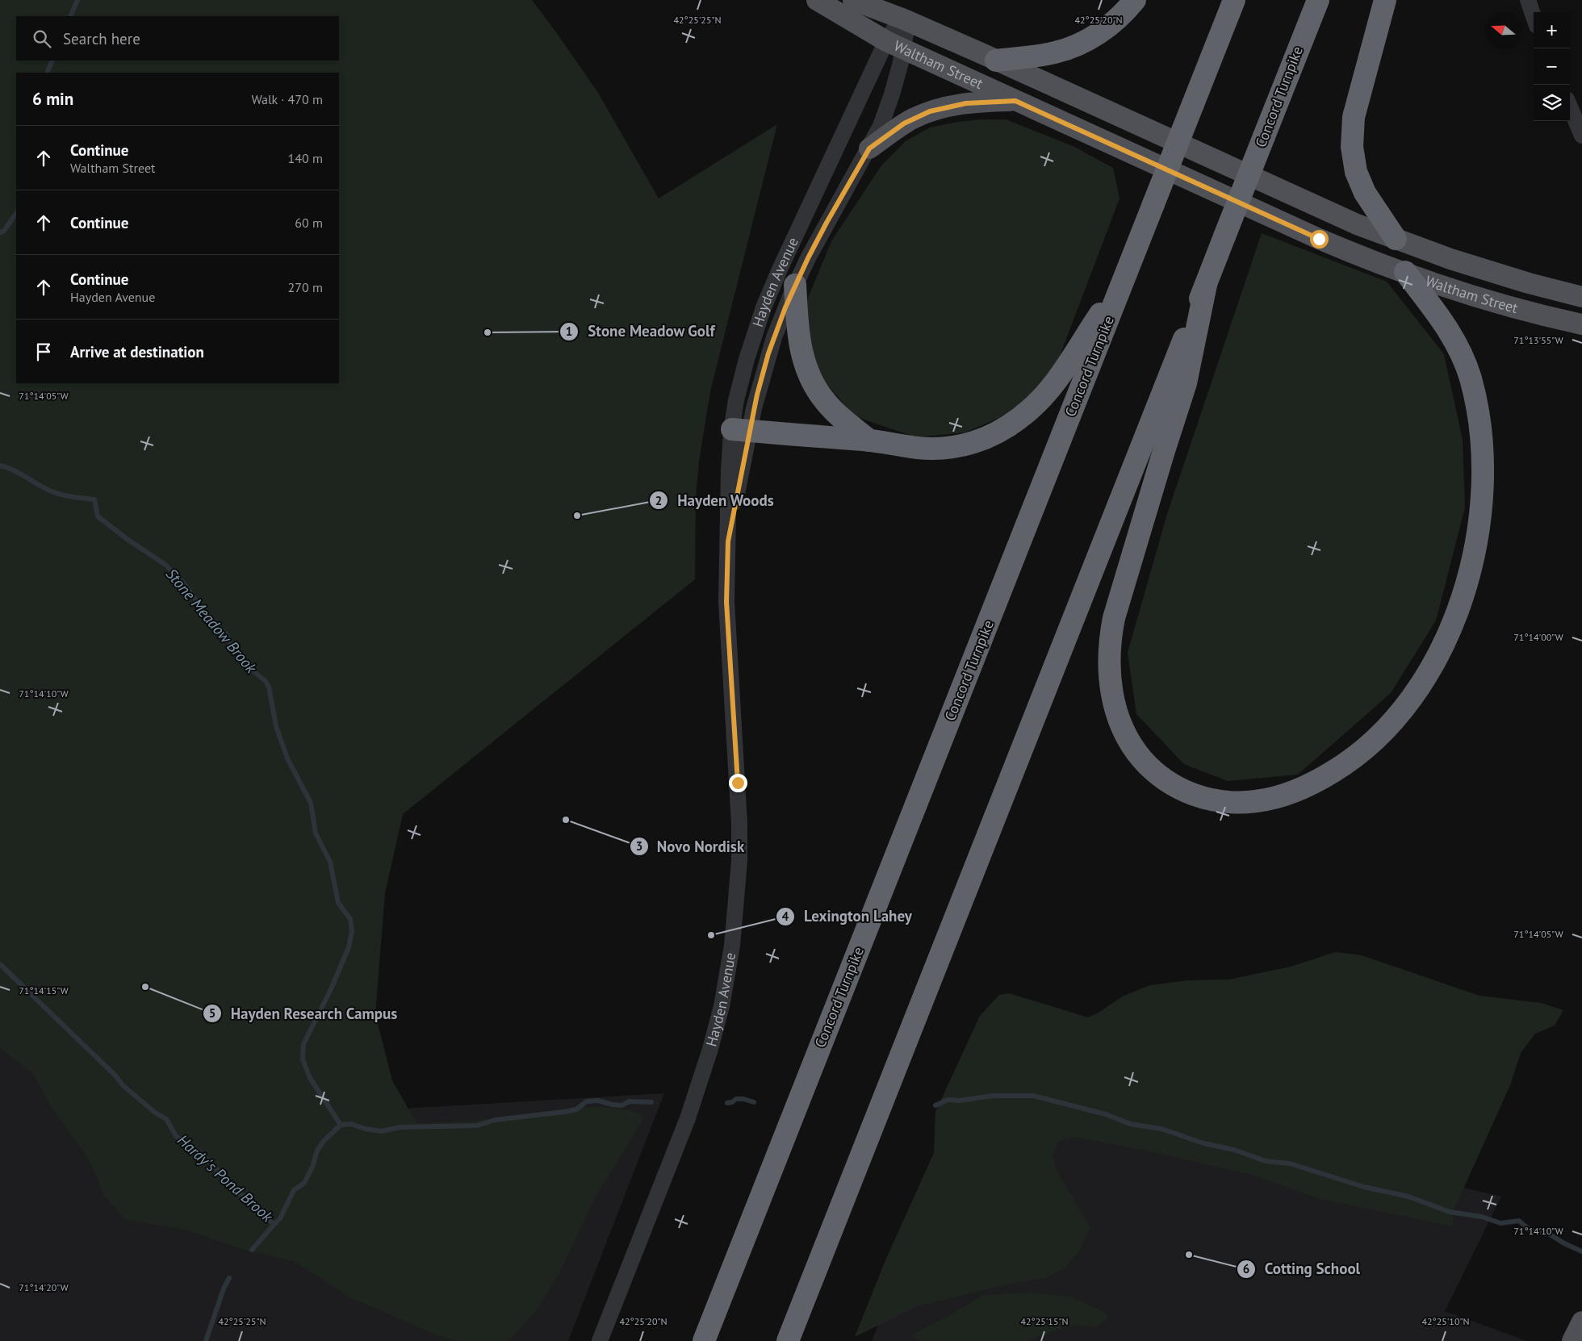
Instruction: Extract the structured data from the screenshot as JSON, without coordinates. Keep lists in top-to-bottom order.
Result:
{
  "streets": {
    "highway": ["Concord Turnpike"],
    "main road": ["Waltham Street"],
    "street": ["Hayden Avenue"]
  },
  "crossings": [
    ["Waltham Street", "Hayden Avenue"]
  ],
  "water": ["Stone Meadow Brook", "Hardy's Pond Brook"],
  "places": [
    "Stone Meadow Golf",
    "Hayden Woods",
    "Novo Nordisk",
    "Lexington Lahey",
    "Hayden Research Campus",
    "Cotting School"
  ],
  "north": "left",
  "page": {
    "map_buttons": ["+", "−"],
    "search": "Search here",
    "heading": ["6 min", "Walk · 470 m"],
    "list": [
      ["Continue", "Waltham Street", "140 m"],
      ["Continue", "60 m"],
      ["Continue", "Hayden Avenue", "270 m"],
      "Arrive at destination"
    ]
  },
  "coordinates": [
    "42°25'25\"N",
    "42°25'20\"N",
    "71°13'55\"W",
    "71°14'05\"W",
    "71°14'00\"W",
    "71°14'10\"W",
    "71°14'15\"W",
    "71°14'20\"W",
    "42°25'15\"N",
    "42°25'10\"N"
  ]
}
